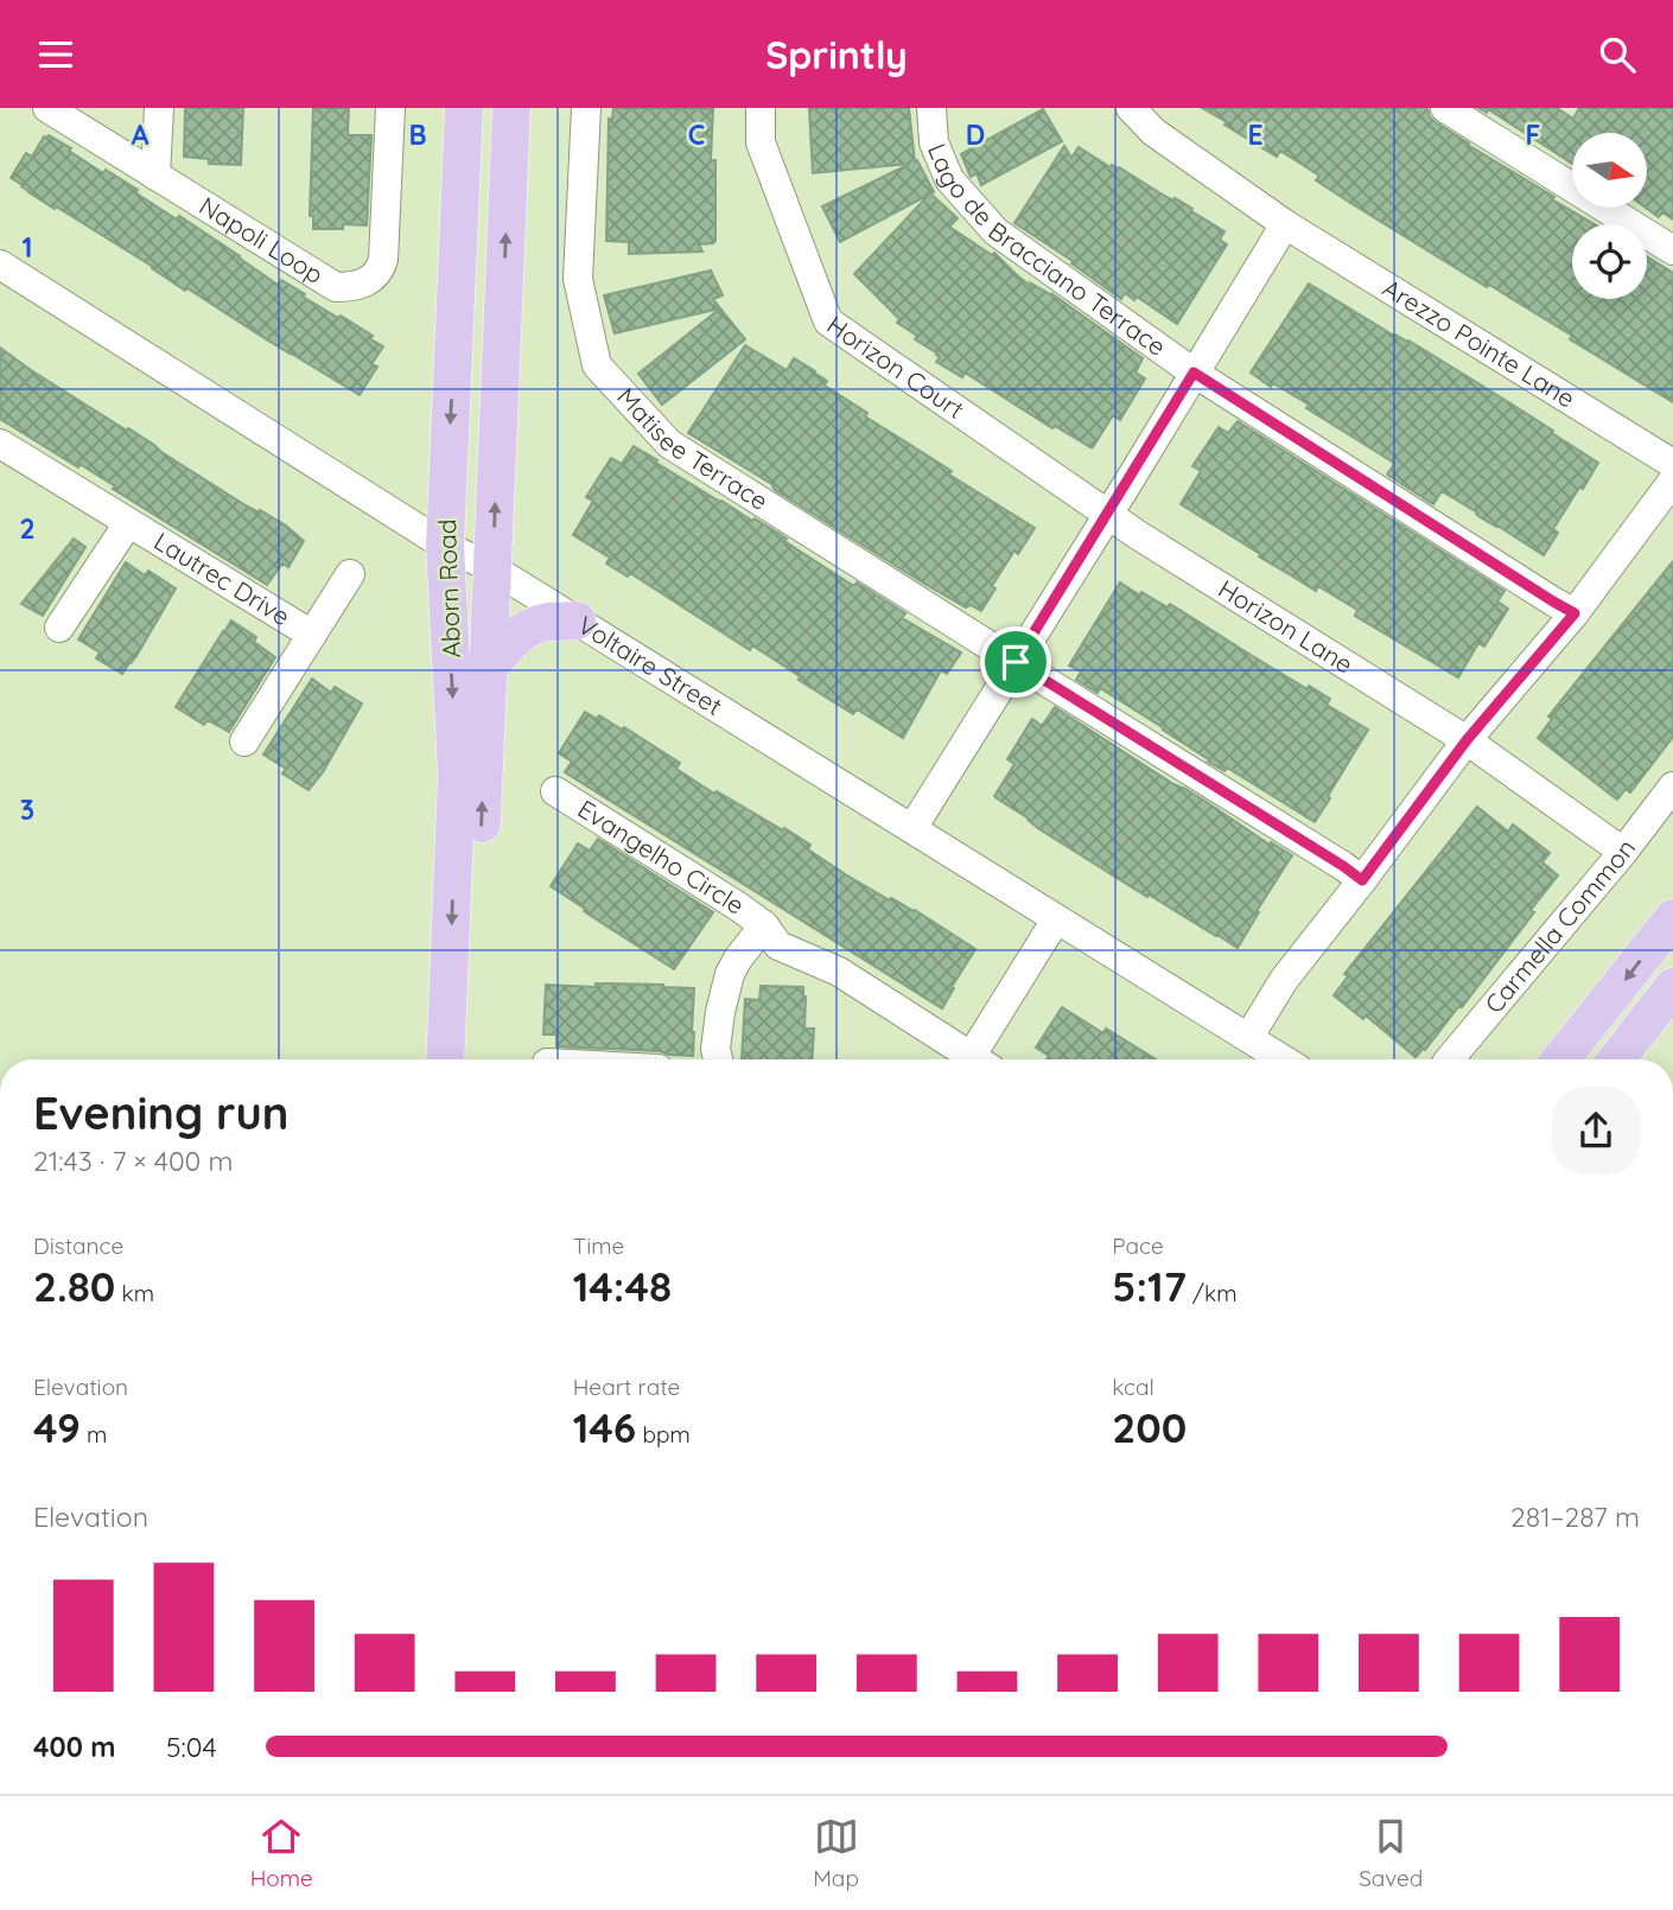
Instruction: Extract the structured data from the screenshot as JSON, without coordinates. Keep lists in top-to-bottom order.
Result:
{
  "streets": {
    "main road": ["Aborn Road"],
    "street": [
      "Napoli Loop",
      "Lago de Bracciano Terrace",
      "Arezzo Pointe Lane",
      "Horizon Court",
      "Matisee Terrace",
      "Lautrec Drive",
      "Horizon Lane",
      "Voltaire Street",
      "Evangelho Circle",
      "Carmella Common"
    ]
  },
  "crossings": [
    ["Horizon Court", "Horizon Lane"],
    ["Aborn Road", "Voltaire Street"],
    ["Horizon Lane", "Carmella Common"]
  ],
  "north": "right",
  "page": {
    "header": "Sprintly",
    "heading": ["Evening run", "21:43 · 7 × 400 m"],
    "stats": [
      ["Distance", "2.80 km"],
      ["Time", "14:48"],
      ["Pace", "5:17 /km"],
      ["Elevation", "49 m"],
      ["Heart rate", "146 bpm"],
      ["kcal", "200"]
    ],
    "chart": ["Elevation", "281–287 m"],
    "list": [
      {
        "name": "400 m",
        "note": "5:04"
      }
    ],
    "tabs": ["Home", "Map", "Saved"]
  },
  "grid": {
    "columns": [
      "A",
      "B",
      "C",
      "D",
      "E",
      "F"
    ],
    "rows": ["1", "2", "3"]
  }
}
